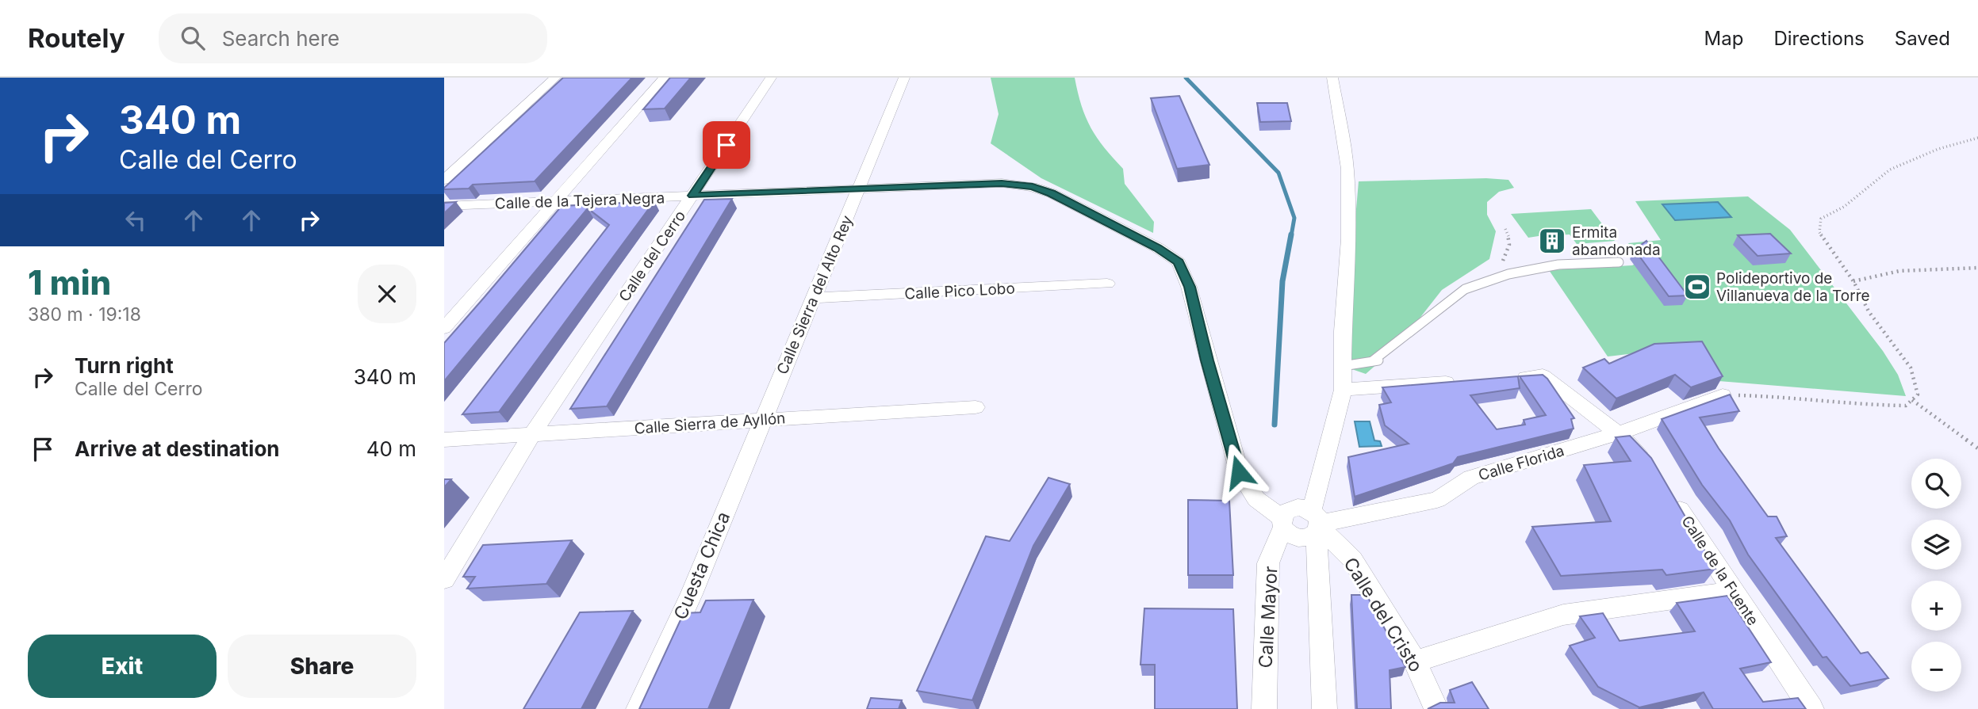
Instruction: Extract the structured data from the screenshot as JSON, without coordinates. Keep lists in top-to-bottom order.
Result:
{
  "streets": {
    "street": [
      "Calle de la Tejera Negra",
      "Calle del Cerro",
      "Calle Pico Lobo",
      "Calle Sierra del Alto Rey",
      "Calle Sierra de Ayllón",
      "Calle Florida",
      "Cuesta Chica",
      "Calle de la Fuente",
      "Calle del Cristo",
      "Calle Mayor"
    ]
  },
  "crossings": [
    ["Calle de la Tejera Negra", "Calle del Cerro"],
    ["Calle de la Tejera Negra", "Calle Sierra del Alto Rey"],
    ["Calle de la Tejera Negra", "Calle Florida"],
    ["Calle de la Tejera Negra", "Calle del Cristo"],
    ["Calle de la Tejera Negra", "Calle Mayor"],
    ["Calle del Cerro", "Calle Sierra de Ayllón"],
    ["Calle Pico Lobo", "Calle Sierra del Alto Rey"],
    ["Calle Sierra del Alto Rey", "Calle Sierra de Ayllón"],
    ["Calle Sierra del Alto Rey", "Cuesta Chica"],
    ["Calle Sierra de Ayllón", "Cuesta Chica"],
    ["Calle Florida", "Calle del Cristo"],
    ["Calle Florida", "Calle Mayor"],
    ["Calle del Cristo", "Calle Mayor"]
  ],
  "places": {
    "building": ["Ermita abandonada"],
    "sports": ["Polideportivo de Villanueva de la Torre"]
  },
  "page": {
    "header": "Routely",
    "search": "Search here",
    "nav": ["Map", "Directions", "Saved"],
    "turn": ["340 m", "Calle del Cerro"],
    "heading": ["1 min", "380 m · 19:18"],
    "list": [
      {
        "name": "Turn right",
        "note": "Calle del Cerro",
        "value": "340 m"
      },
      {
        "name": "Arrive at destination",
        "value": "40 m"
      }
    ],
    "map_buttons": ["+", "−"],
    "buttons": ["Exit", "Share"]
  }
}
